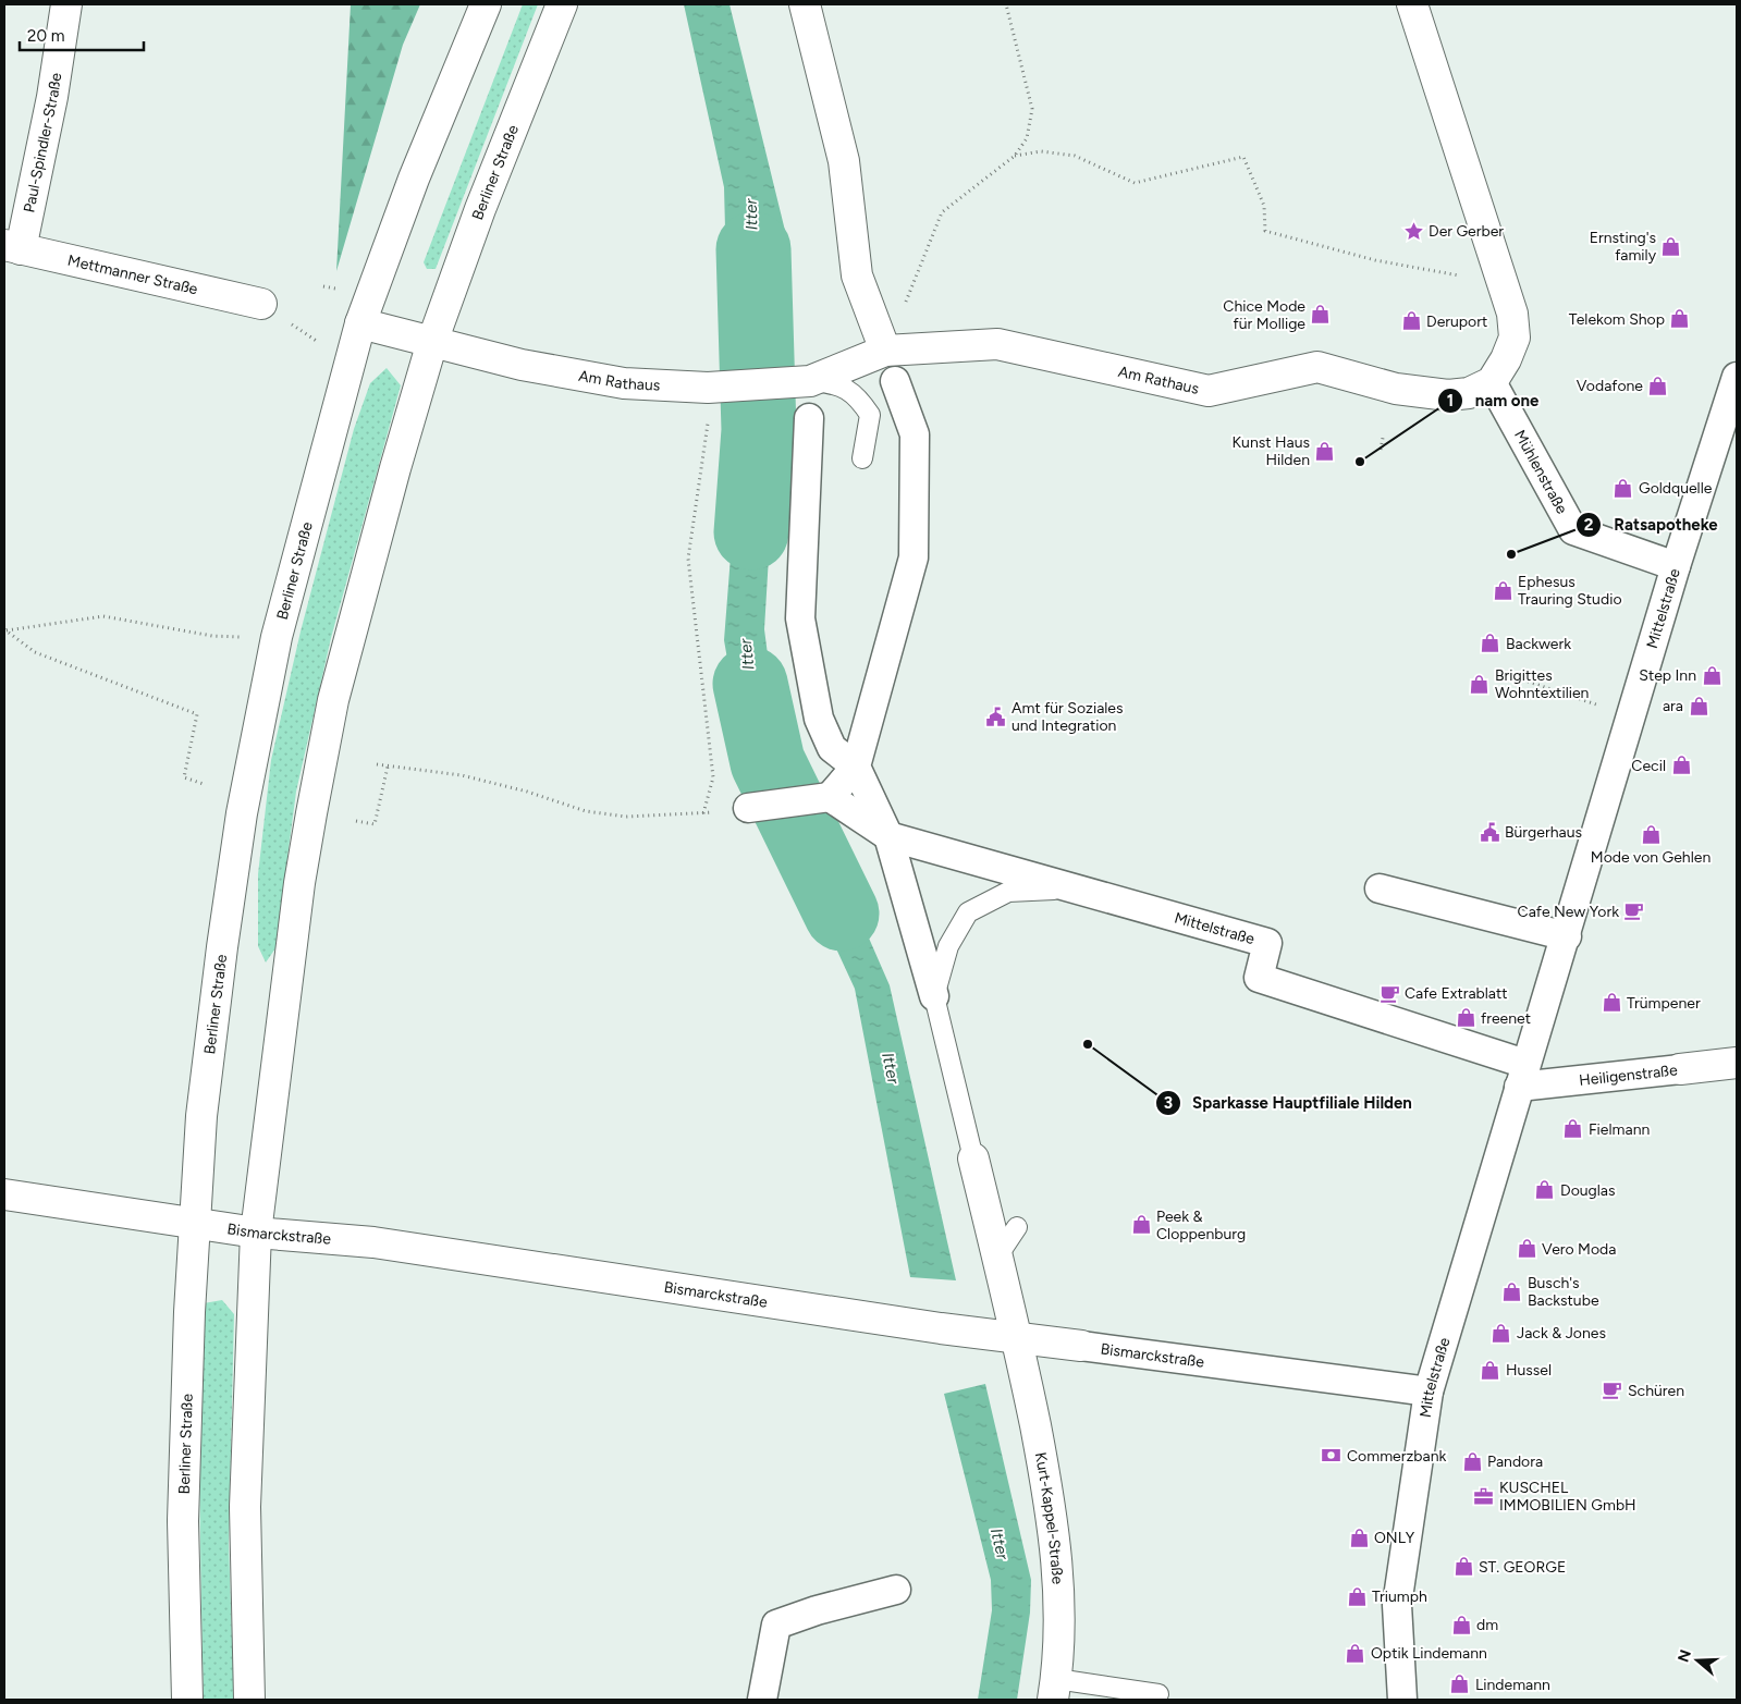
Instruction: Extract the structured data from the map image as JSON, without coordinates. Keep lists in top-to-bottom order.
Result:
{
  "streets": {
    "street": [
      "Paul-Spindler-Straße",
      "Berliner Straße",
      "Mettmanner Straße",
      "Am Rathaus",
      "Mühlenstraße",
      "Mittelstraße",
      "Heiligenstraße",
      "Bismarckstraße",
      "Kurt-Kappel-Straße"
    ]
  },
  "crossings": [
    ["Paul-Spindler-Straße", "Mettmanner Straße"],
    ["Berliner Straße", "Am Rathaus"],
    ["Berliner Straße", "Bismarckstraße"],
    ["Am Rathaus", "Mühlenstraße"],
    ["Mühlenstraße", "Mittelstraße"],
    ["Mittelstraße", "Heiligenstraße"],
    ["Mittelstraße", "Bismarckstraße"],
    ["Bismarckstraße", "Kurt-Kappel-Straße"]
  ],
  "water": ["Itter"],
  "places": {
    "place": ["Der Gerber"],
    "shop": [
      "Ernsting's family",
      "Chice Mode für Mollige",
      "Telekom Shop",
      "Deruport",
      "Vodafone",
      "Kunst Haus Hilden",
      "Goldquelle",
      "Ephesus Trauring Studio",
      "Backwerk",
      "Step Inn",
      "Brigittes Wohntextilien",
      "ara",
      "Cecil",
      "Mode von Gehlen",
      "Trümpener",
      "freenet",
      "Fielmann",
      "Douglas",
      "Peek & Cloppenburg",
      "Vero Moda",
      "Busch's Backstube",
      "Jack & Jones",
      "Hussel",
      "Pandora",
      "ONLY",
      "ST. GEORGE",
      "Triumph",
      "dm",
      "Optik Lindemann",
      "Lindemann"
    ],
    "other": ["nam one", "Ratsapotheke", "Sparkasse Hauptfiliale Hilden"],
    "public building": ["Amt für Soziales und Integration", "Bürgerhaus"],
    "cafe": ["Cafe New York", "Cafe Extrablatt", "Schüren"],
    "bank": ["Commerzbank"],
    "office": ["KUSCHEL IMMOBILIEN GmbH"]
  },
  "scale_bar": "20 m",
  "north": "left"
}
